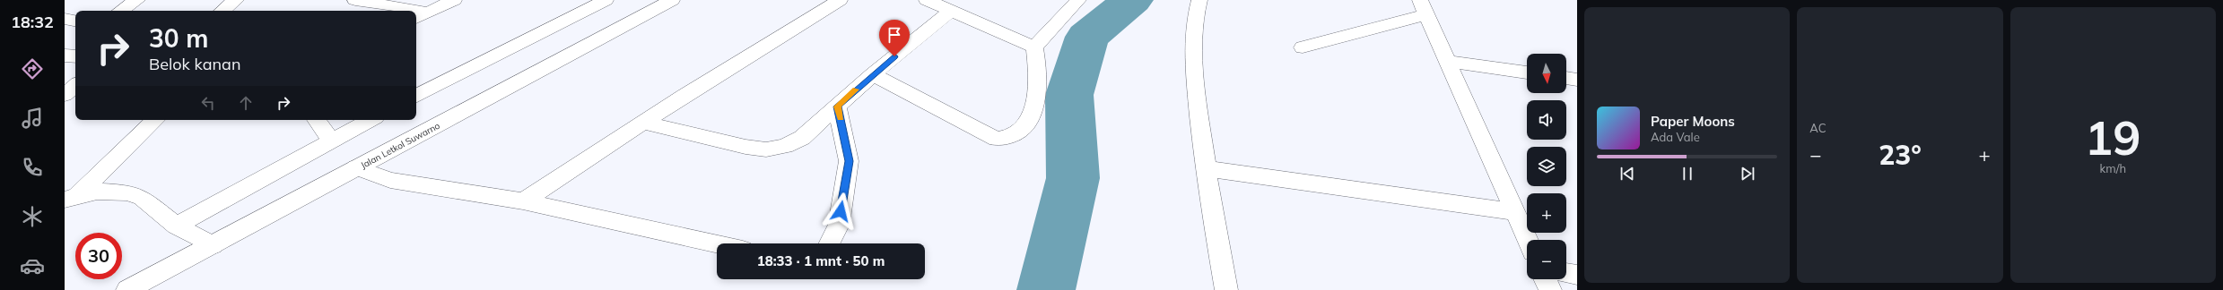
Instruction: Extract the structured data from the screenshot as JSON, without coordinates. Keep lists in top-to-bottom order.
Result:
{
  "streets": {
    "street": ["Jalan Letkol Suwarno"]
  },
  "north": "bottom",
  "page": {
    "tabs": "18:32",
    "tile": [
      "AC",
      ["19", "km/h"]
    ],
    "turn": ["30 m", "Belok kanan"],
    "map_buttons": ["+", "−"],
    "song": ["Paper Moons", "Ada Vale"],
    "heat": ["−", "23°", "+"],
    "limit": "30",
    "trip": "18:33 · 1 mnt · 50 m"
  }
}
